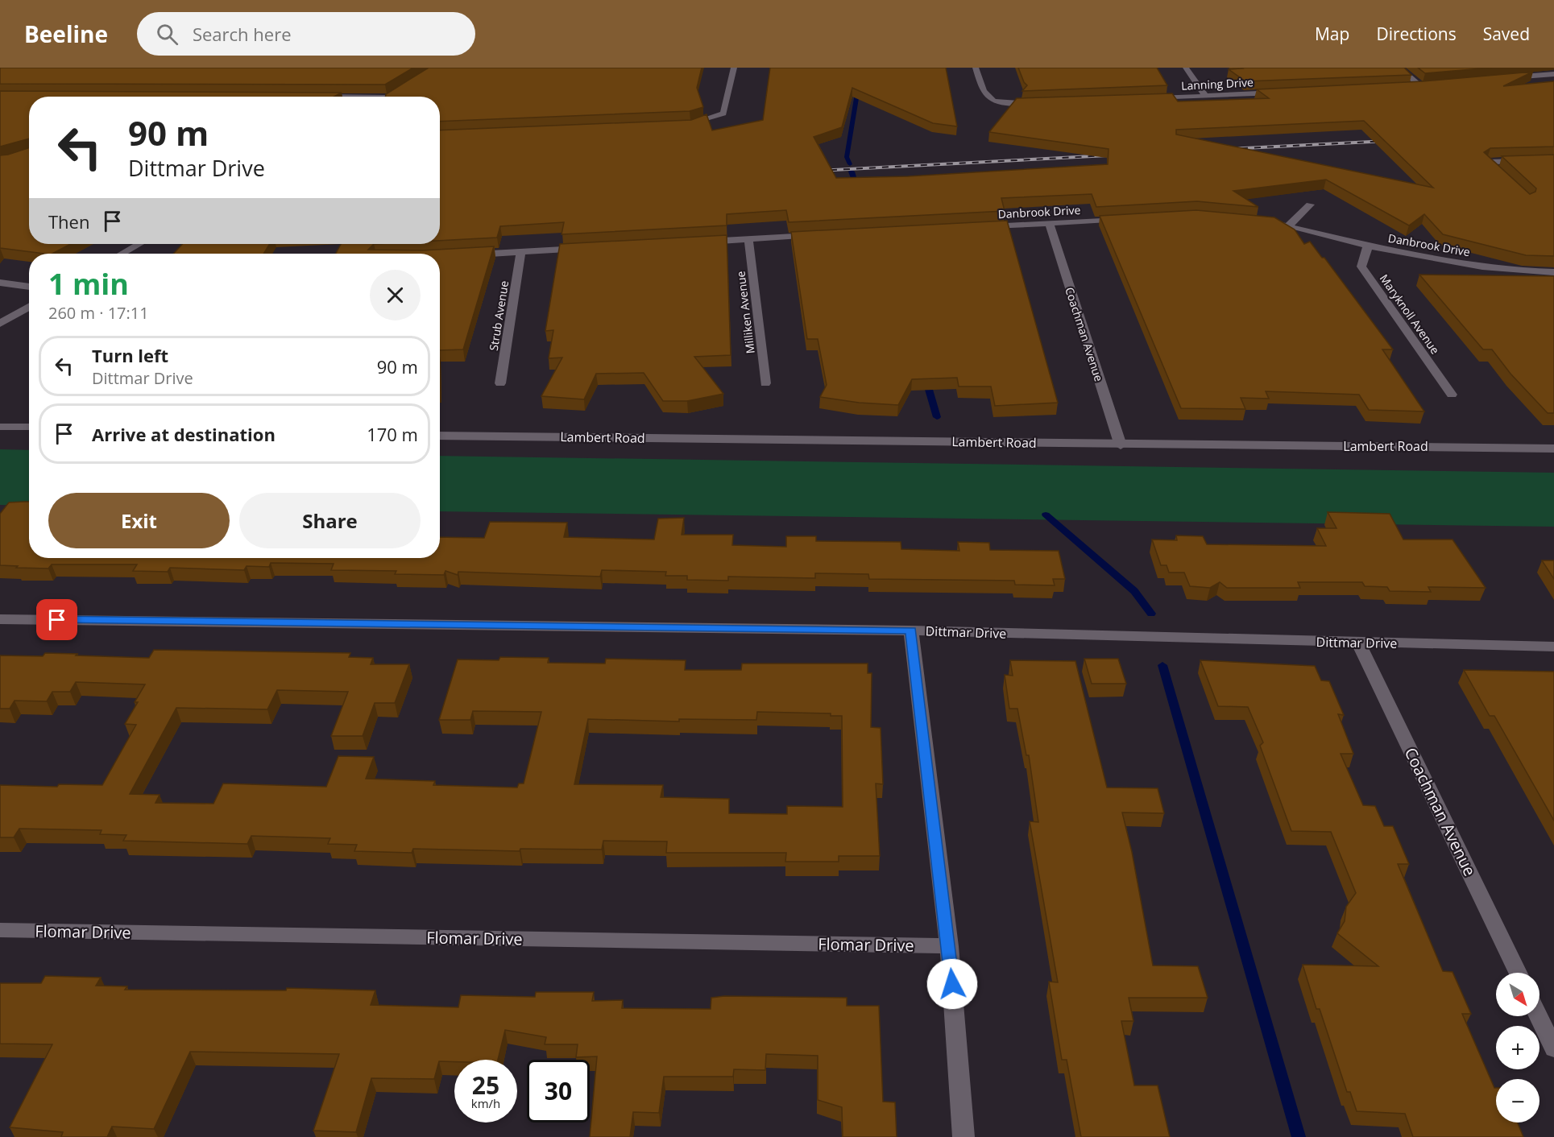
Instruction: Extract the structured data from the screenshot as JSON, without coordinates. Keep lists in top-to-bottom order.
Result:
{
  "streets": {
    "street": [
      "Lanning Drive",
      "Danbrook Drive",
      "Milliken Avenue",
      "Maryknoll Avenue",
      "Strub Avenue",
      "Coachman Avenue",
      "Lambert Road",
      "Dittmar Drive",
      "Flomar Drive"
    ]
  },
  "crossings": [
    ["Danbrook Drive", "Maryknoll Avenue"],
    ["Danbrook Drive", "Coachman Avenue"],
    ["Coachman Avenue", "Lambert Road"],
    ["Coachman Avenue", "Dittmar Drive"]
  ],
  "north": "bottom right",
  "page": {
    "header": "Beeline",
    "search": "Search here",
    "nav": ["Map", "Directions", "Saved"],
    "turn": ["90 m", "Dittmar Drive"],
    "then": "Then",
    "heading": ["1 min", "260 m · 17:11"],
    "list": [
      {
        "name": "Turn left",
        "note": "Dittmar Drive",
        "value": "90 m"
      },
      {
        "name": "Arrive at destination",
        "value": "170 m"
      }
    ],
    "buttons": ["Exit", "Share"],
    "map_buttons": ["+", "−"],
    "speed": "25 km/h",
    "limit": "30"
  }
}
